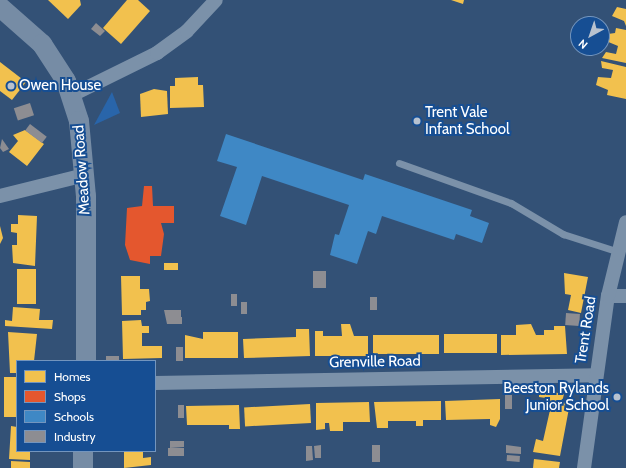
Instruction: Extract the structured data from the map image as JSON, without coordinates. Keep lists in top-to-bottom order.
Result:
{
  "streets": {
    "street": ["Meadow Road", "Trent Road", "Grenville Road"]
  },
  "crossings": [
    ["Trent Road", "Grenville Road"]
  ],
  "places": ["Owen House", "Trent Vale Infant School", "Beeston Rylands Junior School"],
  "legend": [
    "Homes",
    "Shops",
    "Schools",
    "Industry"
  ],
  "north": "bottom left"
}
